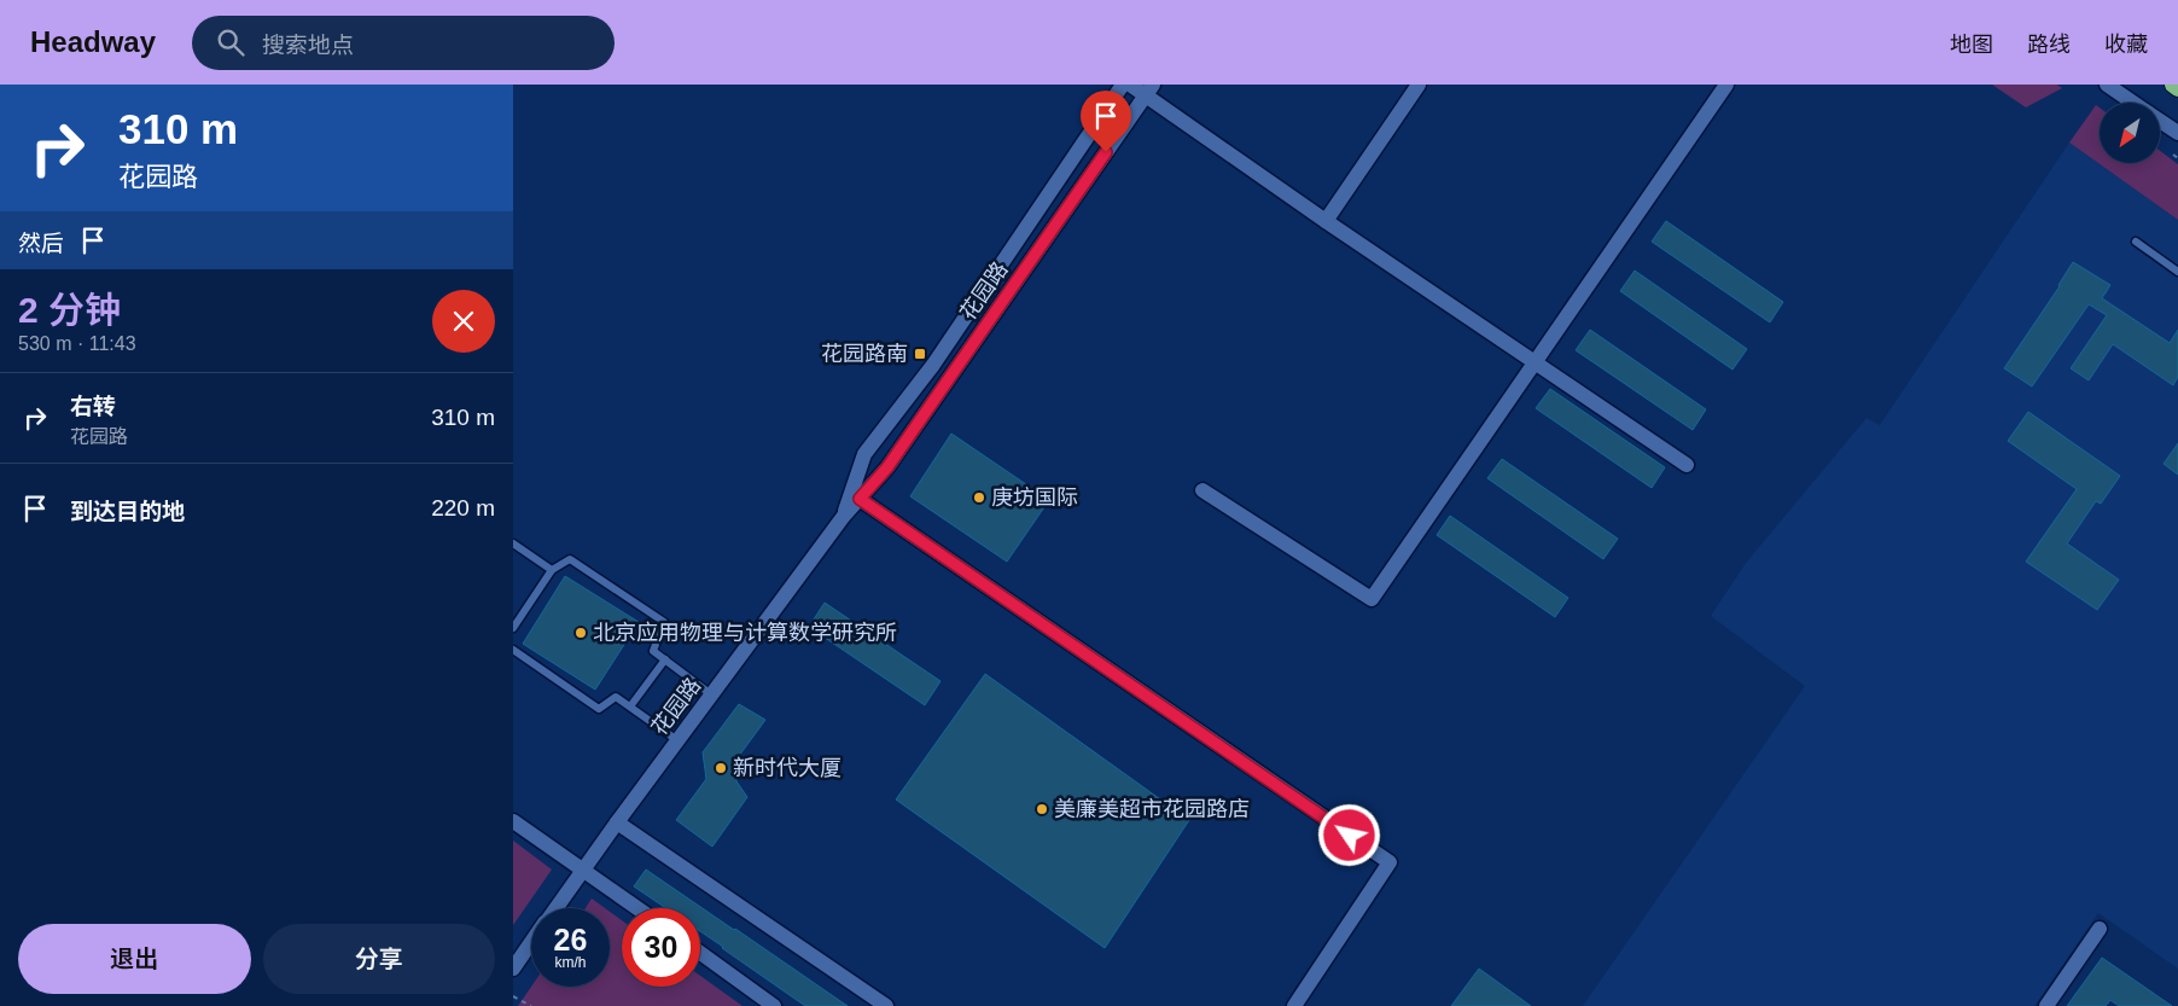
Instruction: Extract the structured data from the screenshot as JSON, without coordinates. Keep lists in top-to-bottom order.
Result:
{
  "streets": {
    "street": ["花园路"]
  },
  "places": {
    "transit": ["花园路南"],
    "other": [
      "庚坊国际",
      "北京应用物理与计算数学研究所",
      "新时代大厦",
      "美廉美超市花园路店"
    ]
  },
  "north": "bottom left",
  "page": {
    "header": "Headway",
    "search": "搜索地点",
    "nav": ["地图", "路线", "收藏"],
    "turn": ["310 m", "花园路"],
    "then": "然后",
    "heading": ["2 分钟", "530 m · 11:43"],
    "list": [
      {
        "name": "右转",
        "note": "花园路",
        "value": "310 m"
      },
      {
        "name": "到达目的地",
        "value": "220 m"
      }
    ],
    "speed": "26 km/h",
    "limit": "30",
    "buttons": ["退出", "分享"]
  }
}
